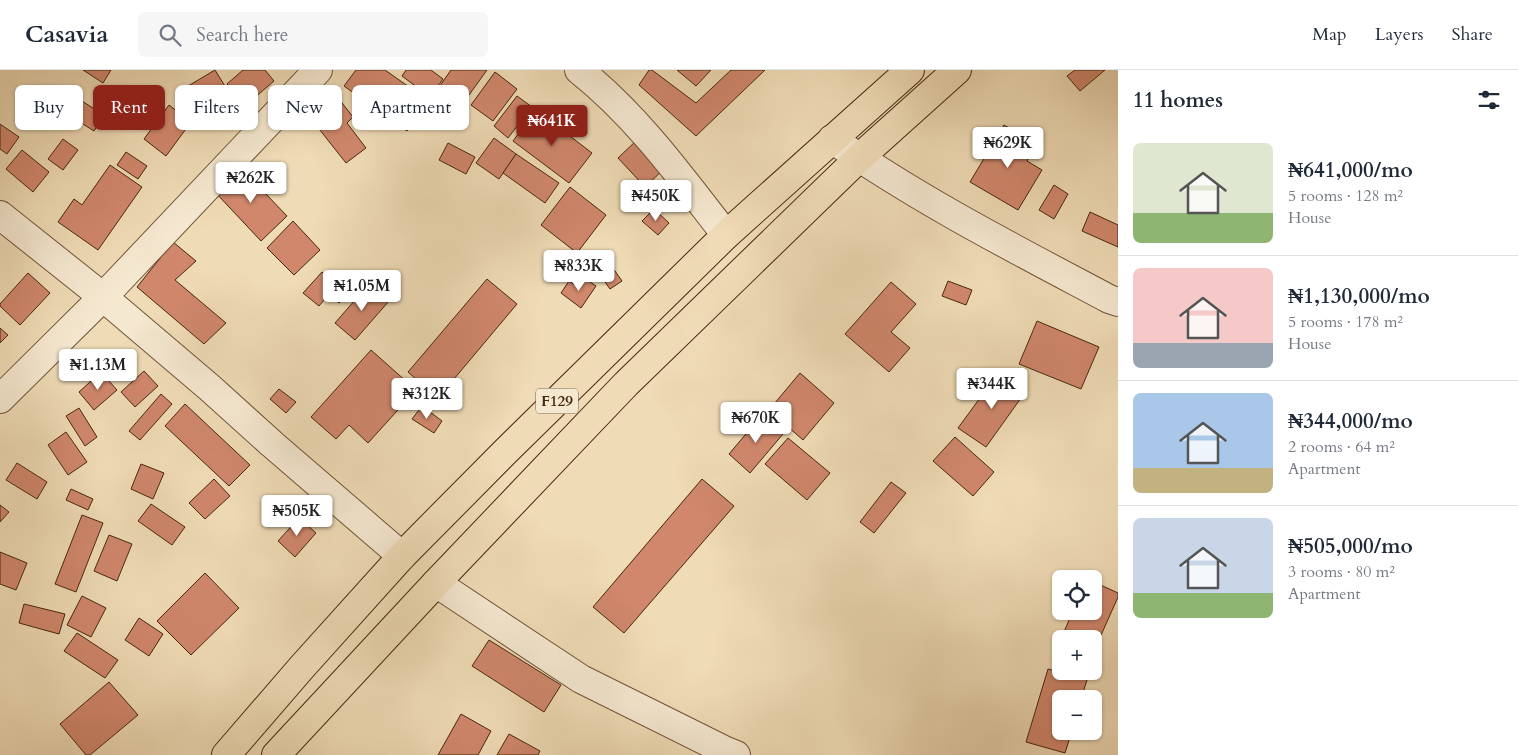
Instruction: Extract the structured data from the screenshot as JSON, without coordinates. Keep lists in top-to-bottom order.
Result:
{
  "streets": {
    "main road": ["F129"]
  },
  "page": {
    "header": "Casavia",
    "search": "Search here",
    "nav": ["Map", "Layers", "Share"],
    "heading": "11 homes",
    "chip": [
      "Buy",
      "Rent",
      "Filters",
      "New",
      "Apartment"
    ],
    "price": [
      "₦641K",
      "₦629K",
      "₦262K",
      "₦450K",
      "₦833K",
      "₦1.05M",
      "₦1.13M",
      "₦344K",
      "₦312K",
      "₦670K",
      "₦505K"
    ],
    "list": [
      {
        "name": "₦641,000/mo",
        "note": "5 rooms · 128 m² · House"
      },
      {
        "name": "₦1,130,000/mo",
        "note": "5 rooms · 178 m² · House"
      },
      {
        "name": "₦344,000/mo",
        "note": "2 rooms · 64 m² · Apartment"
      },
      {
        "name": "₦505,000/mo",
        "note": "3 rooms · 80 m² · Apartment"
      }
    ],
    "map_buttons": ["+", "−"]
  }
}
